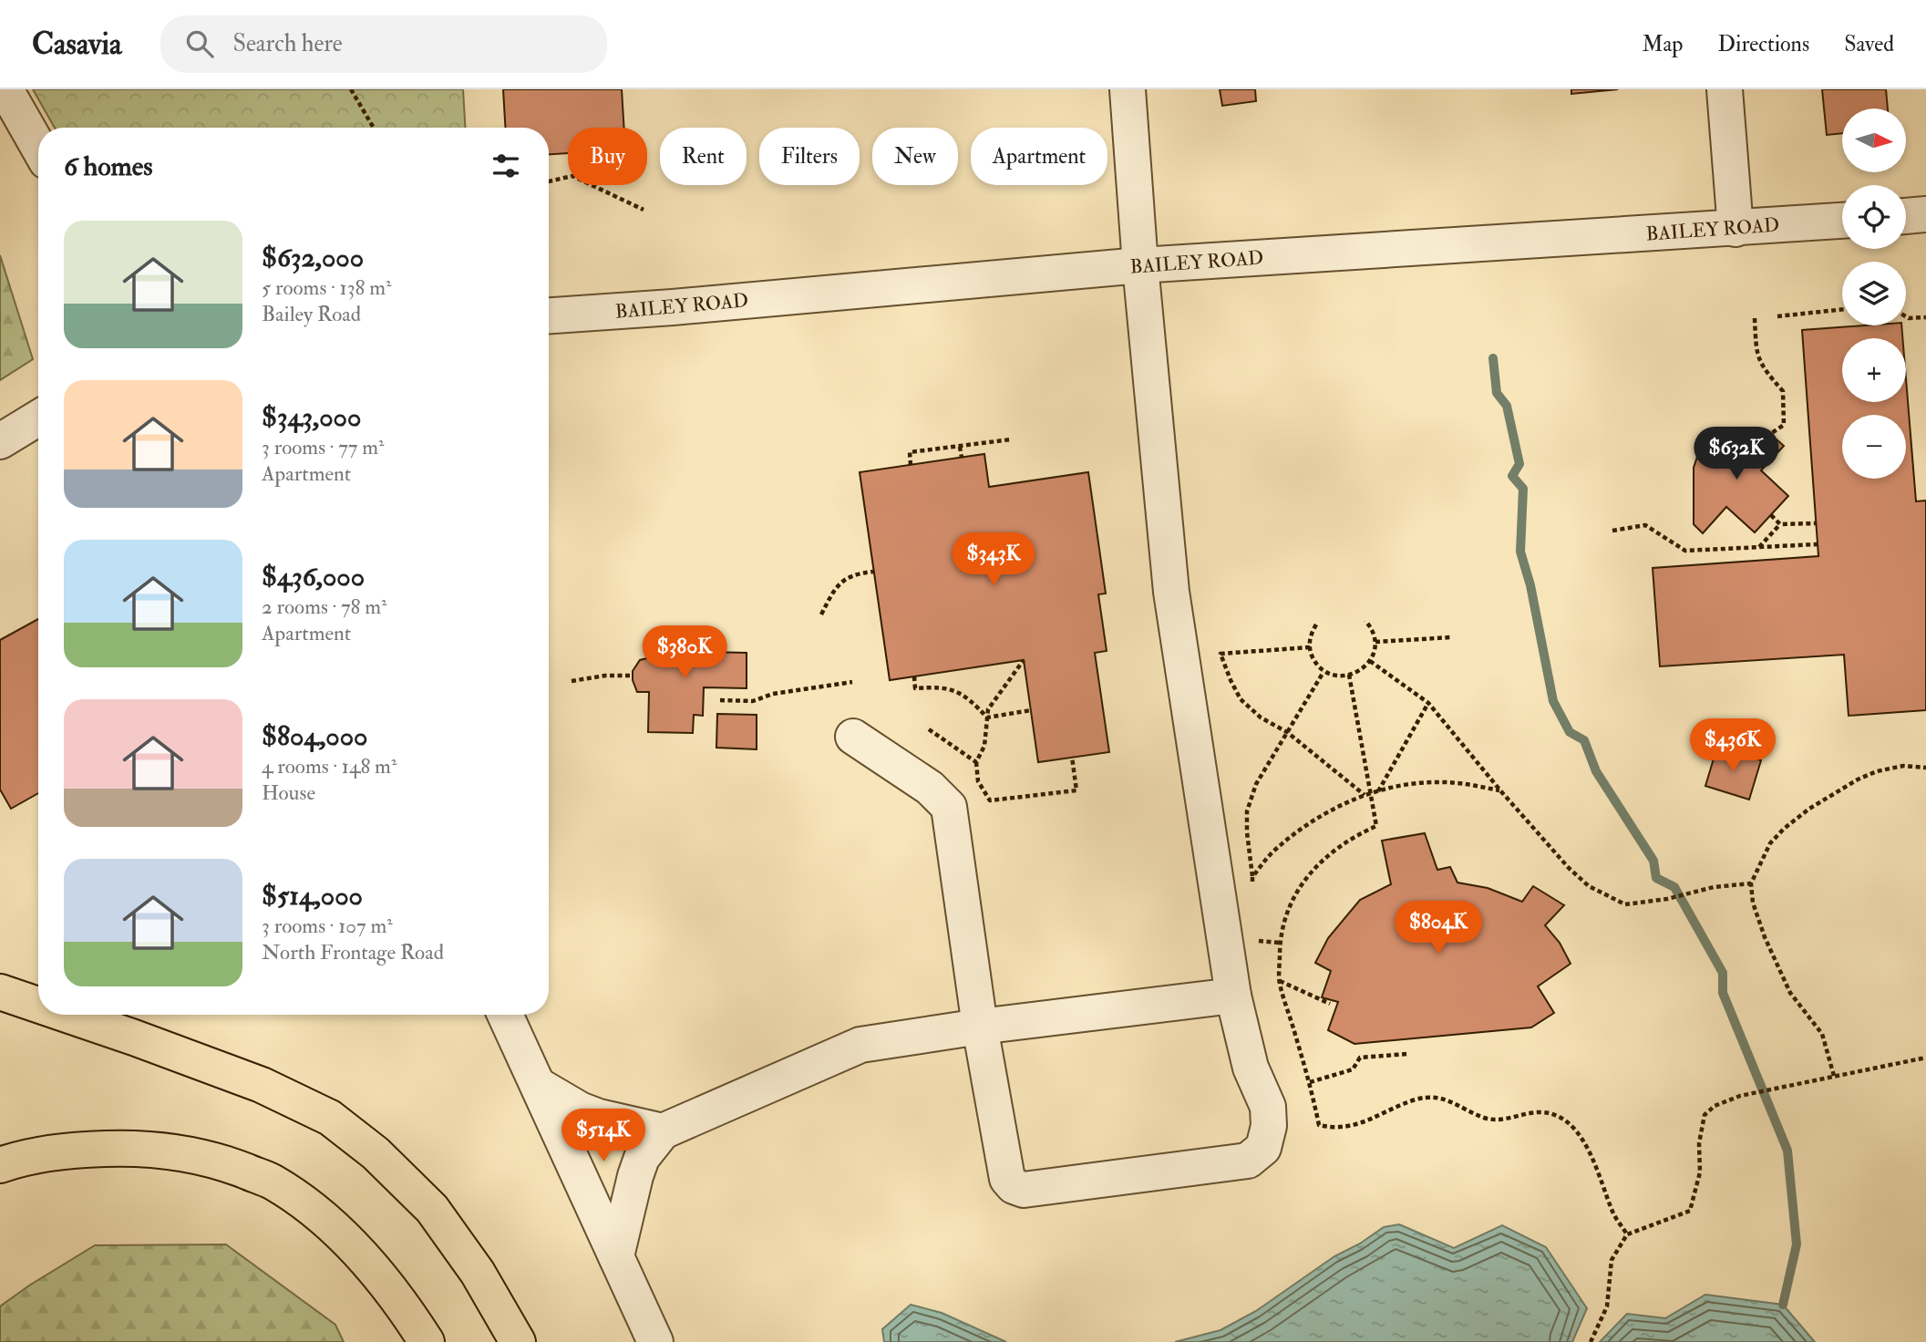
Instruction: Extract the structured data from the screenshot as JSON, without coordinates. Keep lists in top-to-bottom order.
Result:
{
  "streets": {
    "street": ["BAILEY ROAD"]
  },
  "north": "right",
  "page": {
    "header": "Casavia",
    "search": "Search here",
    "nav": ["Map", "Directions", "Saved"],
    "map_buttons": ["+", "−"],
    "chip": [
      "Buy",
      "Rent",
      "Filters",
      "New",
      "Apartment"
    ],
    "heading": "6 homes",
    "list": [
      {
        "name": "$632,000",
        "note": "5 rooms · 138 m² · Bailey Road"
      },
      {
        "name": "$343,000",
        "note": "3 rooms · 77 m² · Apartment"
      },
      {
        "name": "$436,000",
        "note": "2 rooms · 78 m² · Apartment"
      },
      {
        "name": "$804,000",
        "note": "4 rooms · 148 m² · House"
      },
      {
        "name": "$514,000",
        "note": "3 rooms · 107 m² · North Frontage Road"
      }
    ],
    "price": [
      "$632K",
      "$343K",
      "$380K",
      "$436K",
      "$804K",
      "$514K"
    ]
  }
}
